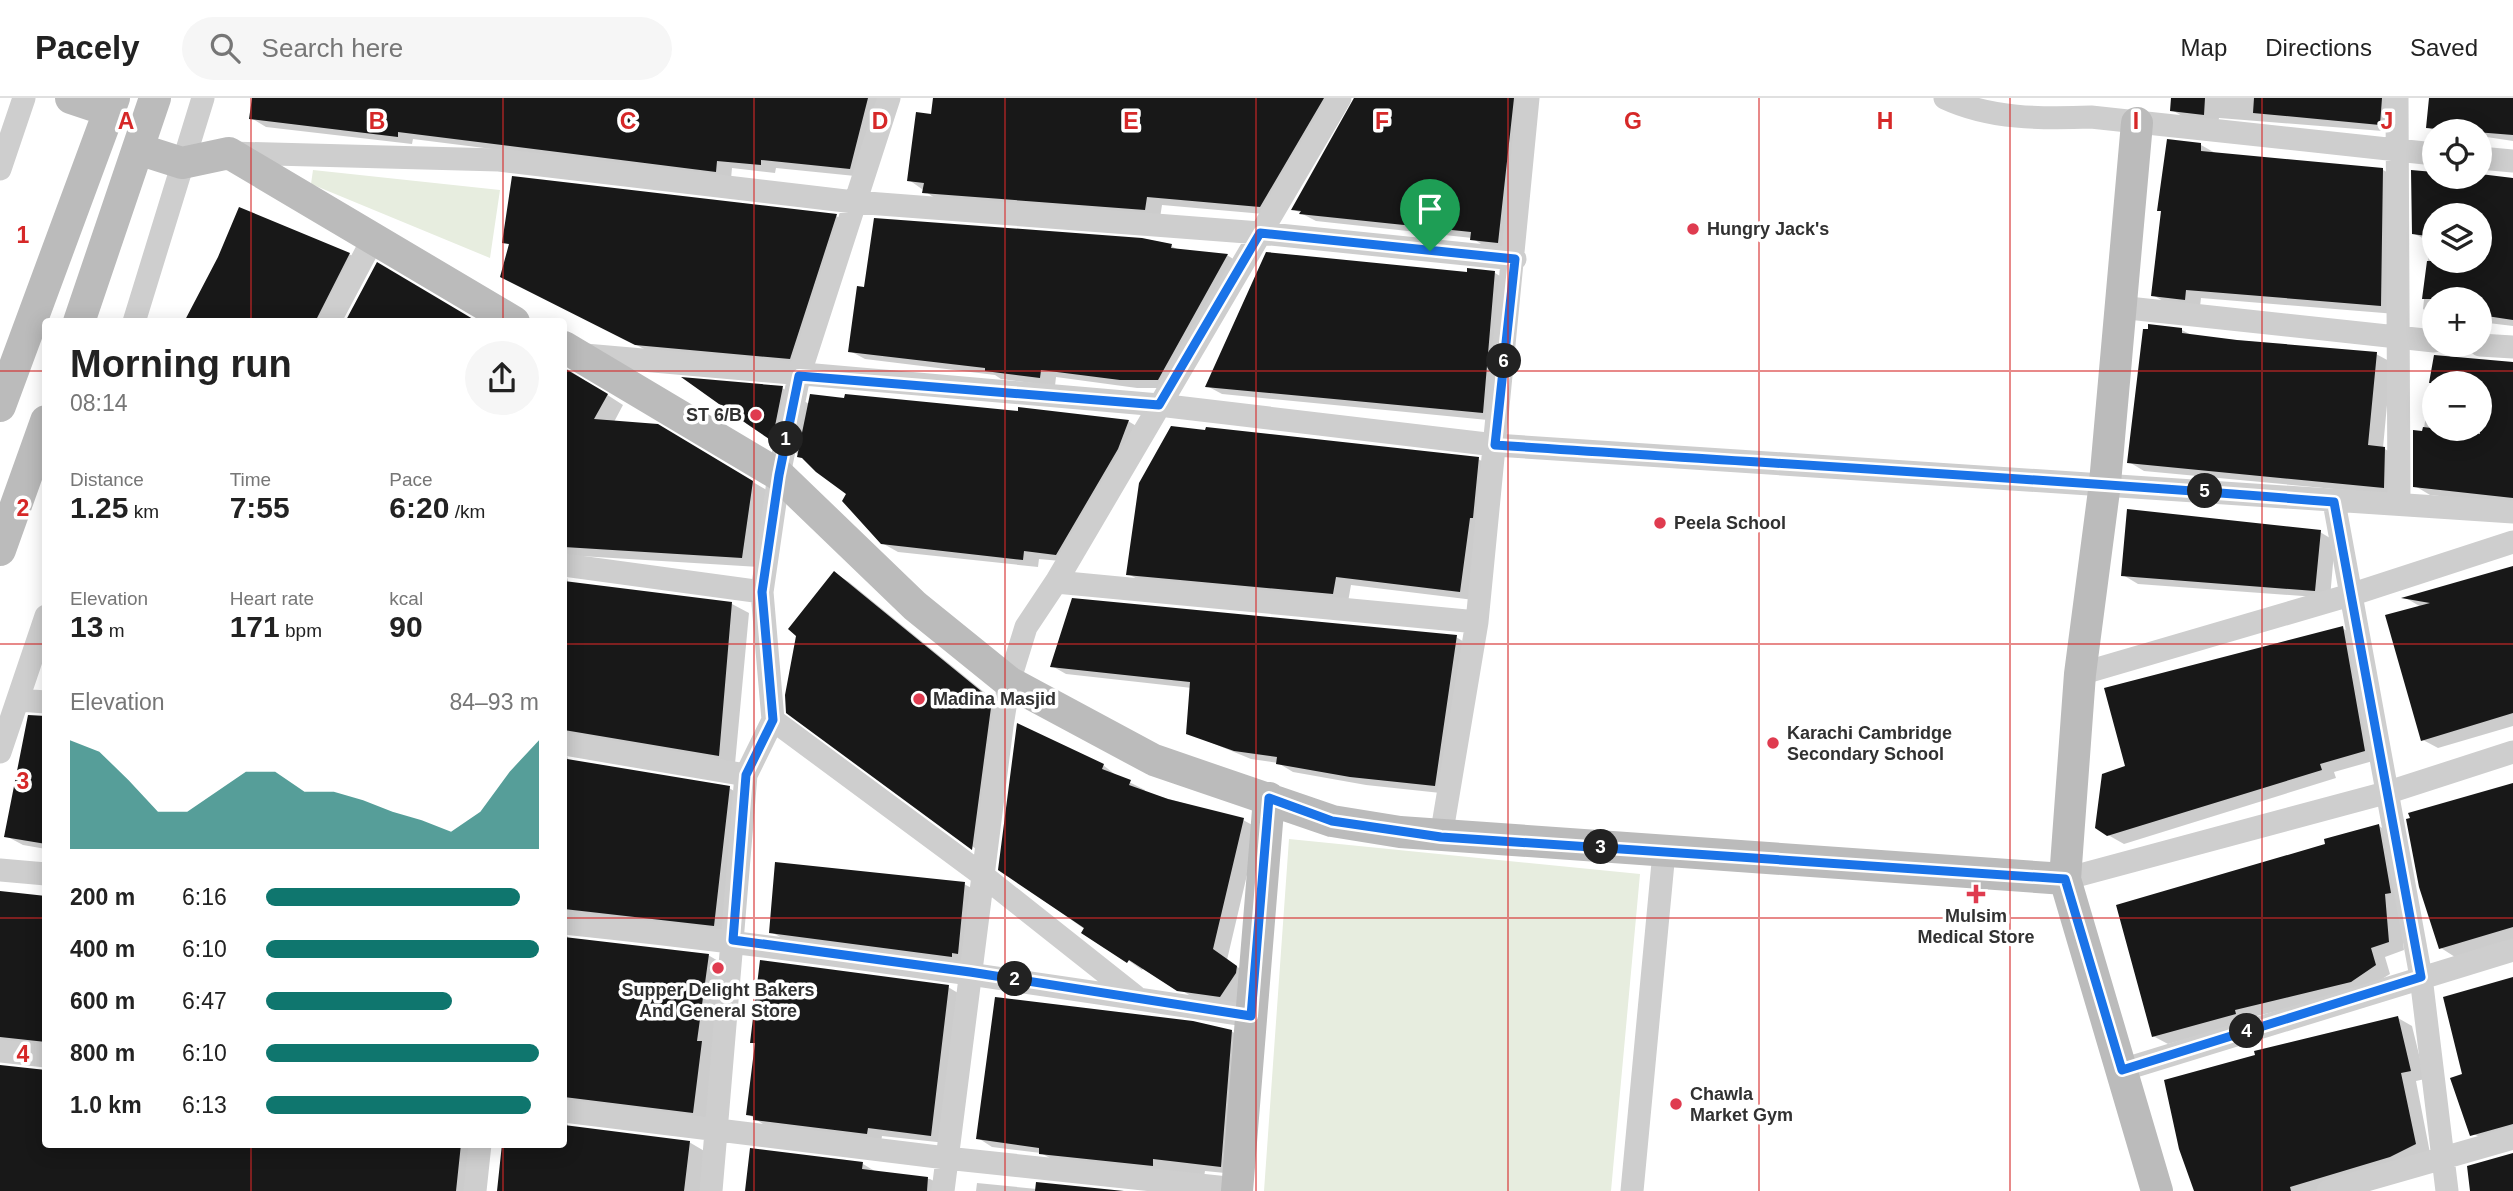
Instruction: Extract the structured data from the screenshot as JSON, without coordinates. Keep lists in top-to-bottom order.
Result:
{
  "places": {
    "other": [
      "Hungry Jack's",
      "ST 6/B",
      "Peela School",
      "Madina Masjid",
      "Karachi Cambridge Secondary School",
      "Supper Delight Bakers And General Store",
      "Chawla Market Gym"
    ],
    "health": ["Mulsim Medical Store"]
  },
  "page": {
    "header": "Pacely",
    "search": "Search here",
    "nav": ["Map", "Directions", "Saved"],
    "map_buttons": ["+", "−"],
    "heading": ["Morning run", "08:14"],
    "pins": [
      "6",
      "1",
      "5",
      "3",
      "2",
      "4"
    ],
    "stats": [
      ["Distance", "1.25 km"],
      ["Time", "7:55"],
      ["Pace", "6:20 /km"],
      ["Elevation", "13 m"],
      ["Heart rate", "171 bpm"],
      ["kcal", "90"]
    ],
    "chart": ["Elevation", "84–93 m"],
    "list": [
      {
        "name": "200 m",
        "note": "6:16"
      },
      {
        "name": "400 m",
        "note": "6:10"
      },
      {
        "name": "600 m",
        "note": "6:47"
      },
      {
        "name": "800 m",
        "note": "6:10"
      },
      {
        "name": "1.0 km",
        "note": "6:13"
      }
    ]
  },
  "grid": {
    "columns": [
      "A",
      "B",
      "C",
      "D",
      "E",
      "F",
      "G",
      "H",
      "I",
      "J"
    ],
    "rows": [
      "1",
      "2",
      "3",
      "4"
    ]
  }
}
